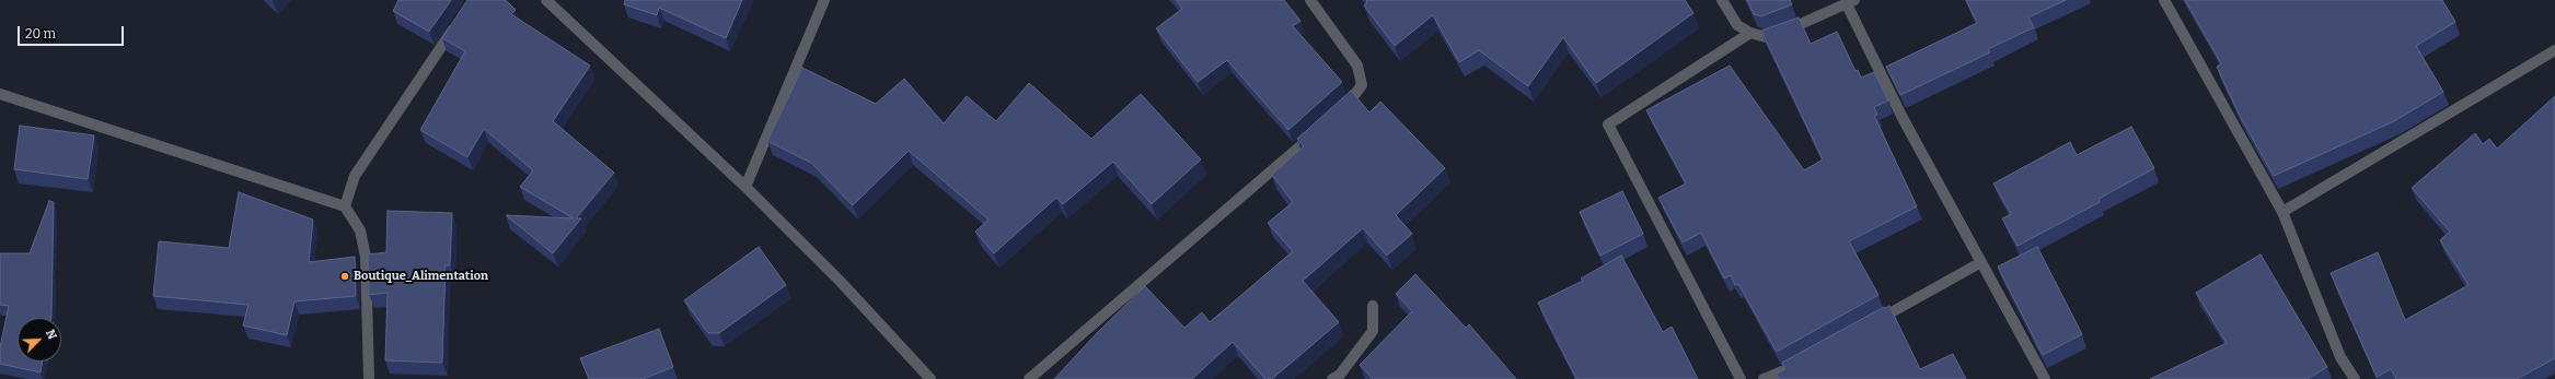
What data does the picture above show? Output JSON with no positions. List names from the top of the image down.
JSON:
{
  "places": ["Boutique_Alimentation"],
  "scale_bar": "20 m",
  "north": "top right"
}
